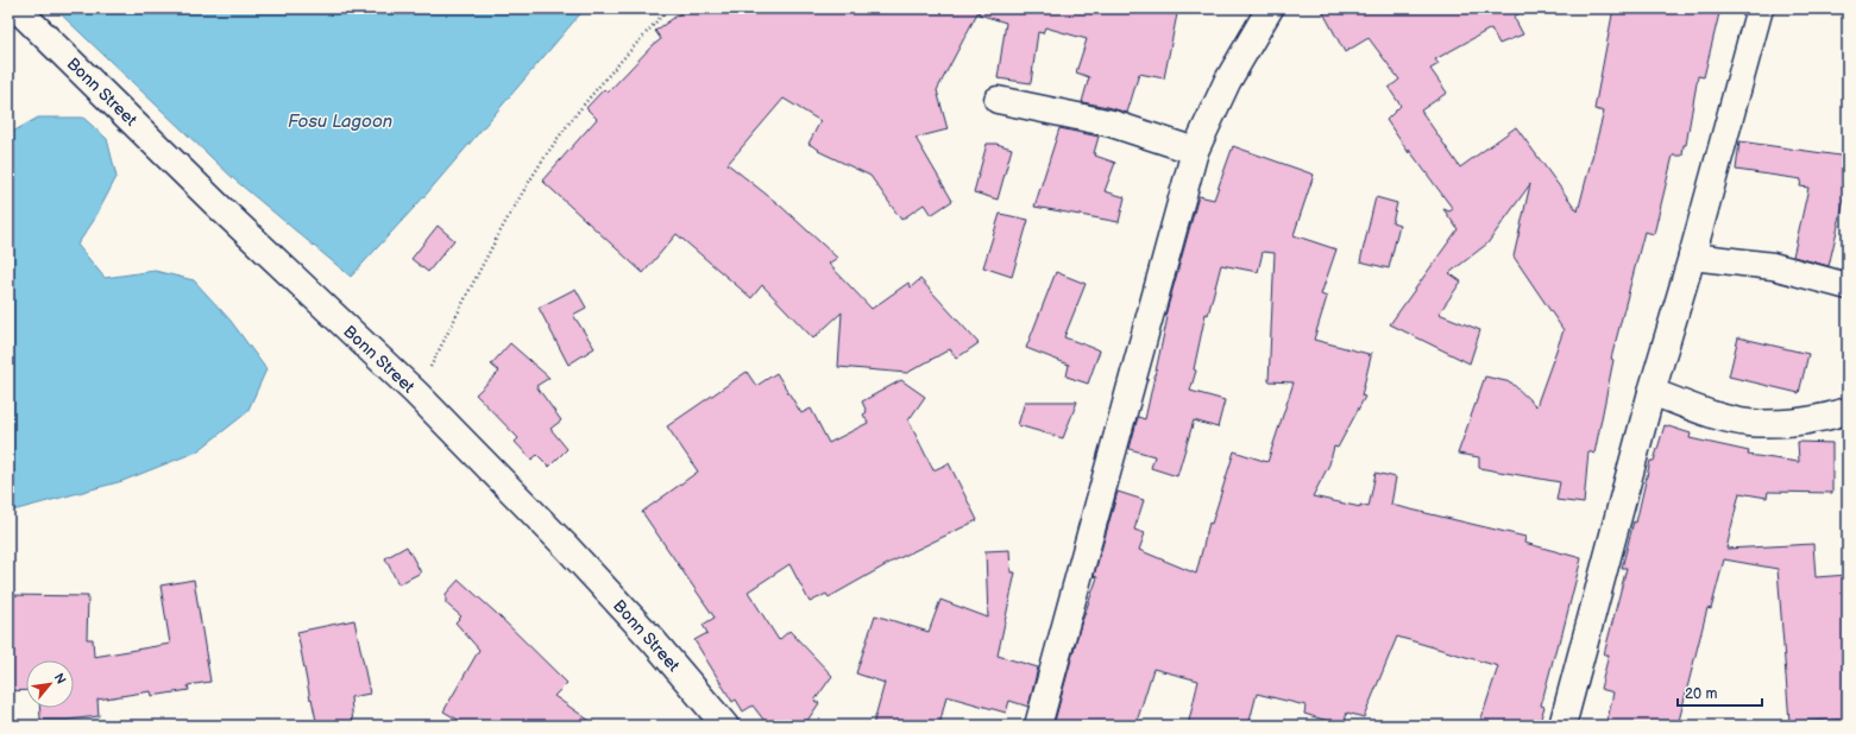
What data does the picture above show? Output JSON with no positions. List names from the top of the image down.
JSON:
{
  "streets": {
    "street": ["Bonn Street"]
  },
  "water": ["Fosu Lagoon"],
  "scale_bar": "20 m",
  "north": "top right"
}
